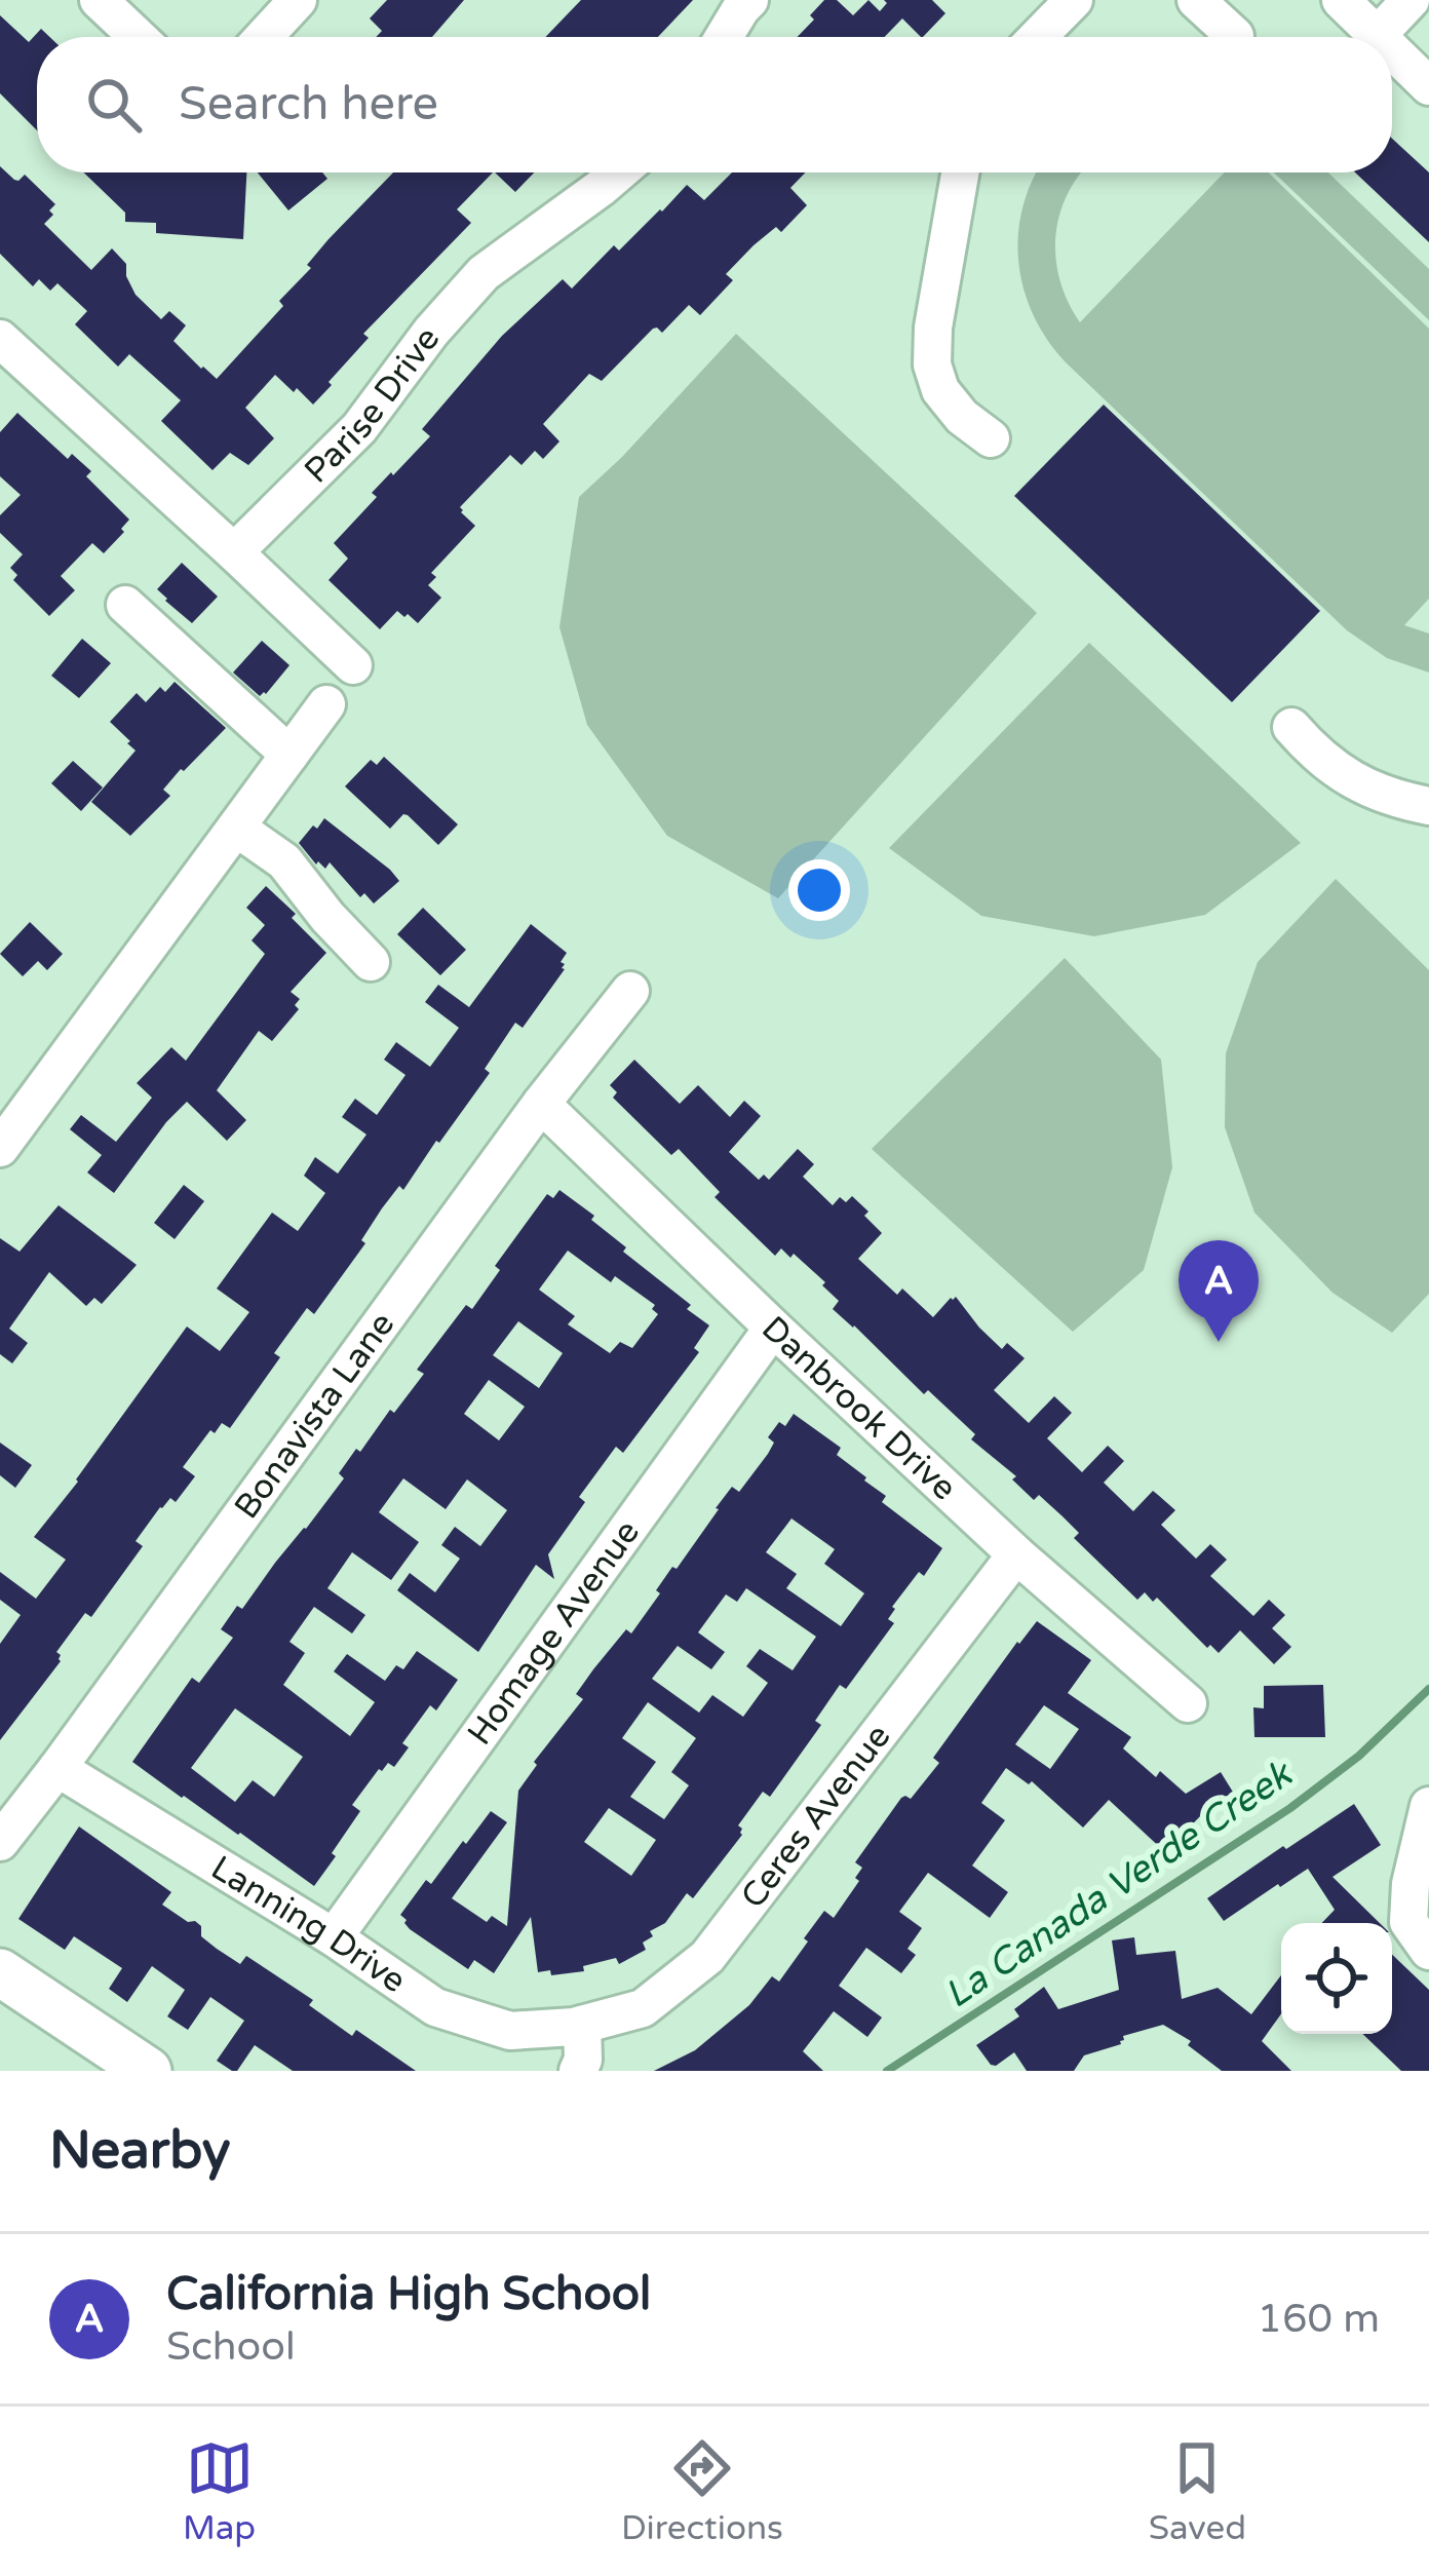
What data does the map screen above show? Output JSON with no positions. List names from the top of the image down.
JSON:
{
  "streets": {
    "street": [
      "Parise Drive",
      "Danbrook Drive",
      "Bonavista Lane",
      "Homage Avenue",
      "Ceres Avenue",
      "Lanning Drive"
    ]
  },
  "crossings": [
    ["Danbrook Drive", "Bonavista Lane"],
    ["Danbrook Drive", "Homage Avenue"],
    ["Danbrook Drive", "Ceres Avenue"],
    ["Bonavista Lane", "Lanning Drive"],
    ["Homage Avenue", "Lanning Drive"],
    ["Ceres Avenue", "Lanning Drive"]
  ],
  "water": ["La Canada Verde Creek"],
  "page": {
    "search": "Search here",
    "pins": "A",
    "heading": "Nearby",
    "list": [
      {
        "mark": "A",
        "name": "California High School",
        "note": "School",
        "value": "160 m"
      }
    ],
    "nav": ["Map", "Directions", "Saved"]
  }
}
